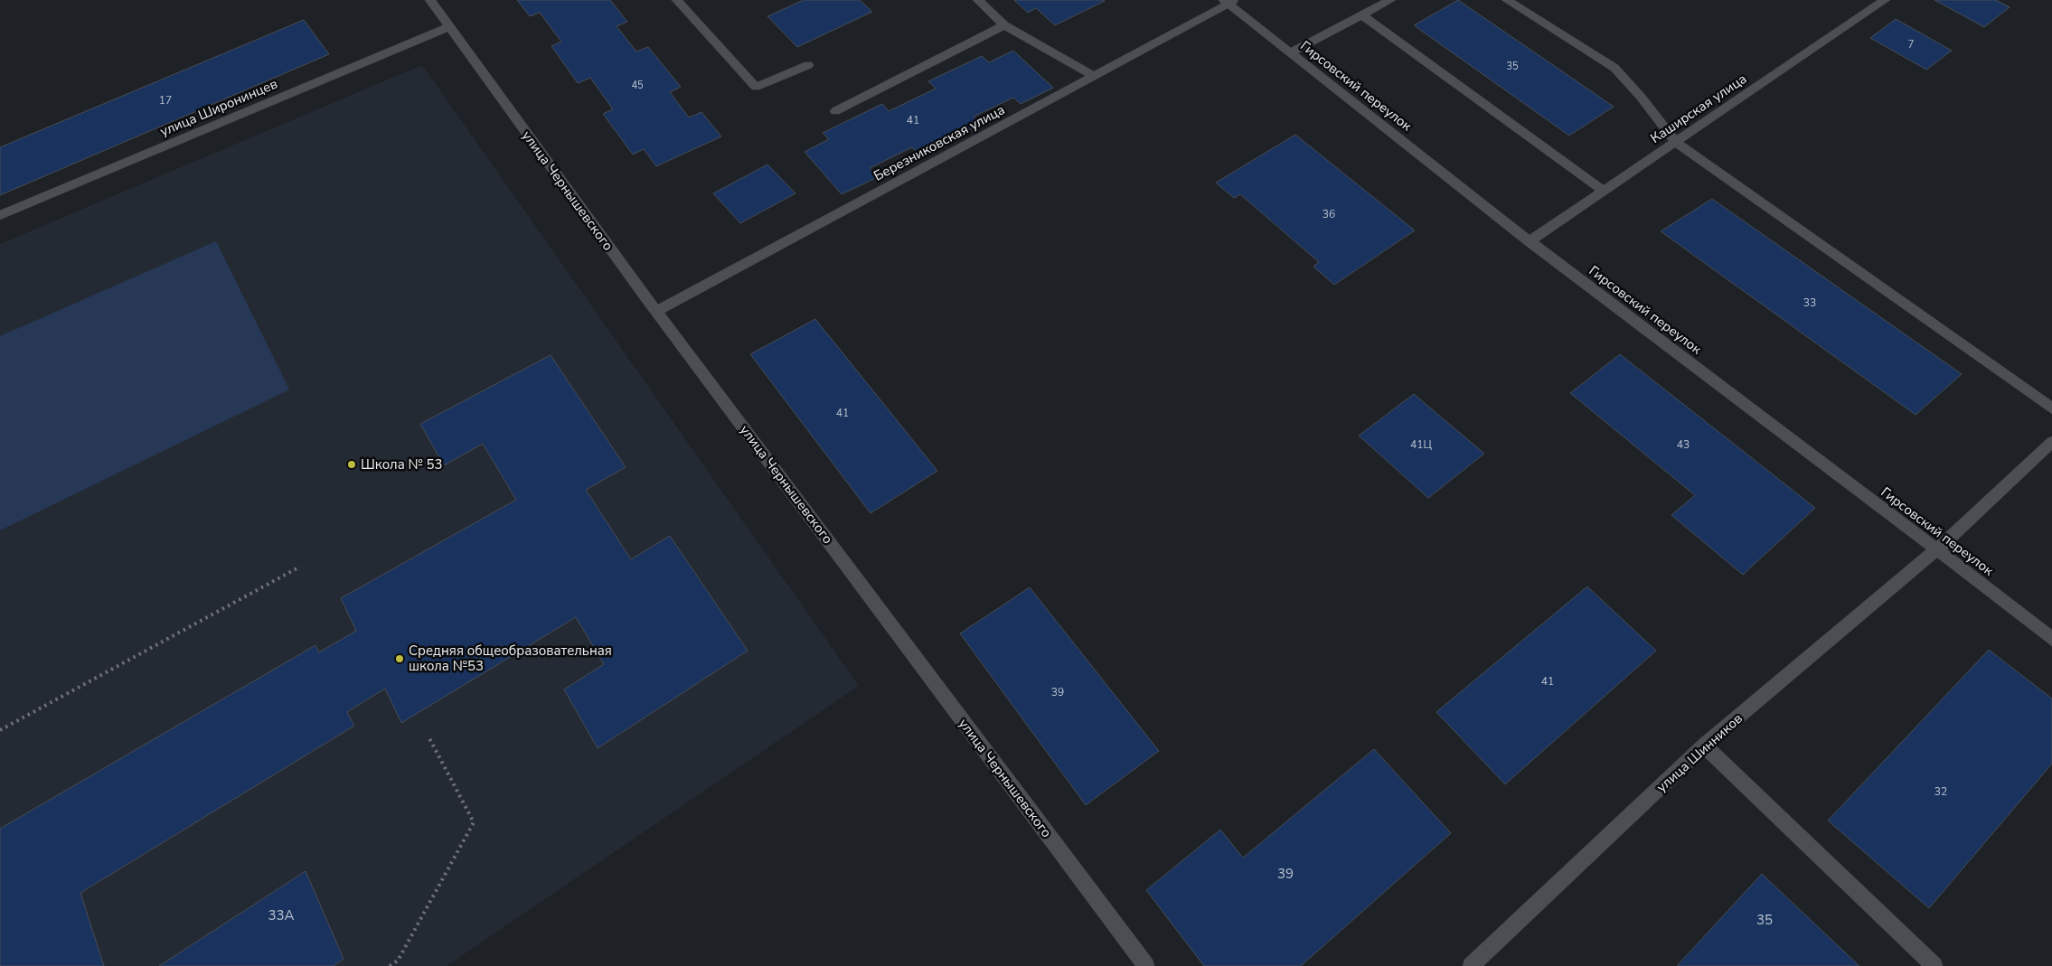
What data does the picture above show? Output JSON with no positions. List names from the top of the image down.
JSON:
{
  "streets": {
    "street": [
      "Гирсовский переулок",
      "улица Широнинцев",
      "Каширская улица",
      "Березниковская улица",
      "улица Чернышевского",
      "улица Шинников"
    ]
  },
  "crossings": [
    ["Гирсовский переулок", "Каширская улица"],
    ["Гирсовский переулок", "Березниковская улица"],
    ["Гирсовский переулок", "улица Шинников"],
    ["улица Широнинцев", "улица Чернышевского"],
    ["Березниковская улица", "улица Чернышевского"]
  ],
  "places": ["Школа № 53", "Средняя общеобразовательная школа №53"],
  "house_numbers": [
    "7",
    "35",
    "45",
    "17",
    "41",
    "36",
    "33",
    "41",
    "41Ц",
    "43",
    "41",
    "39",
    "32",
    "39",
    "33А",
    "35"
  ]
}
